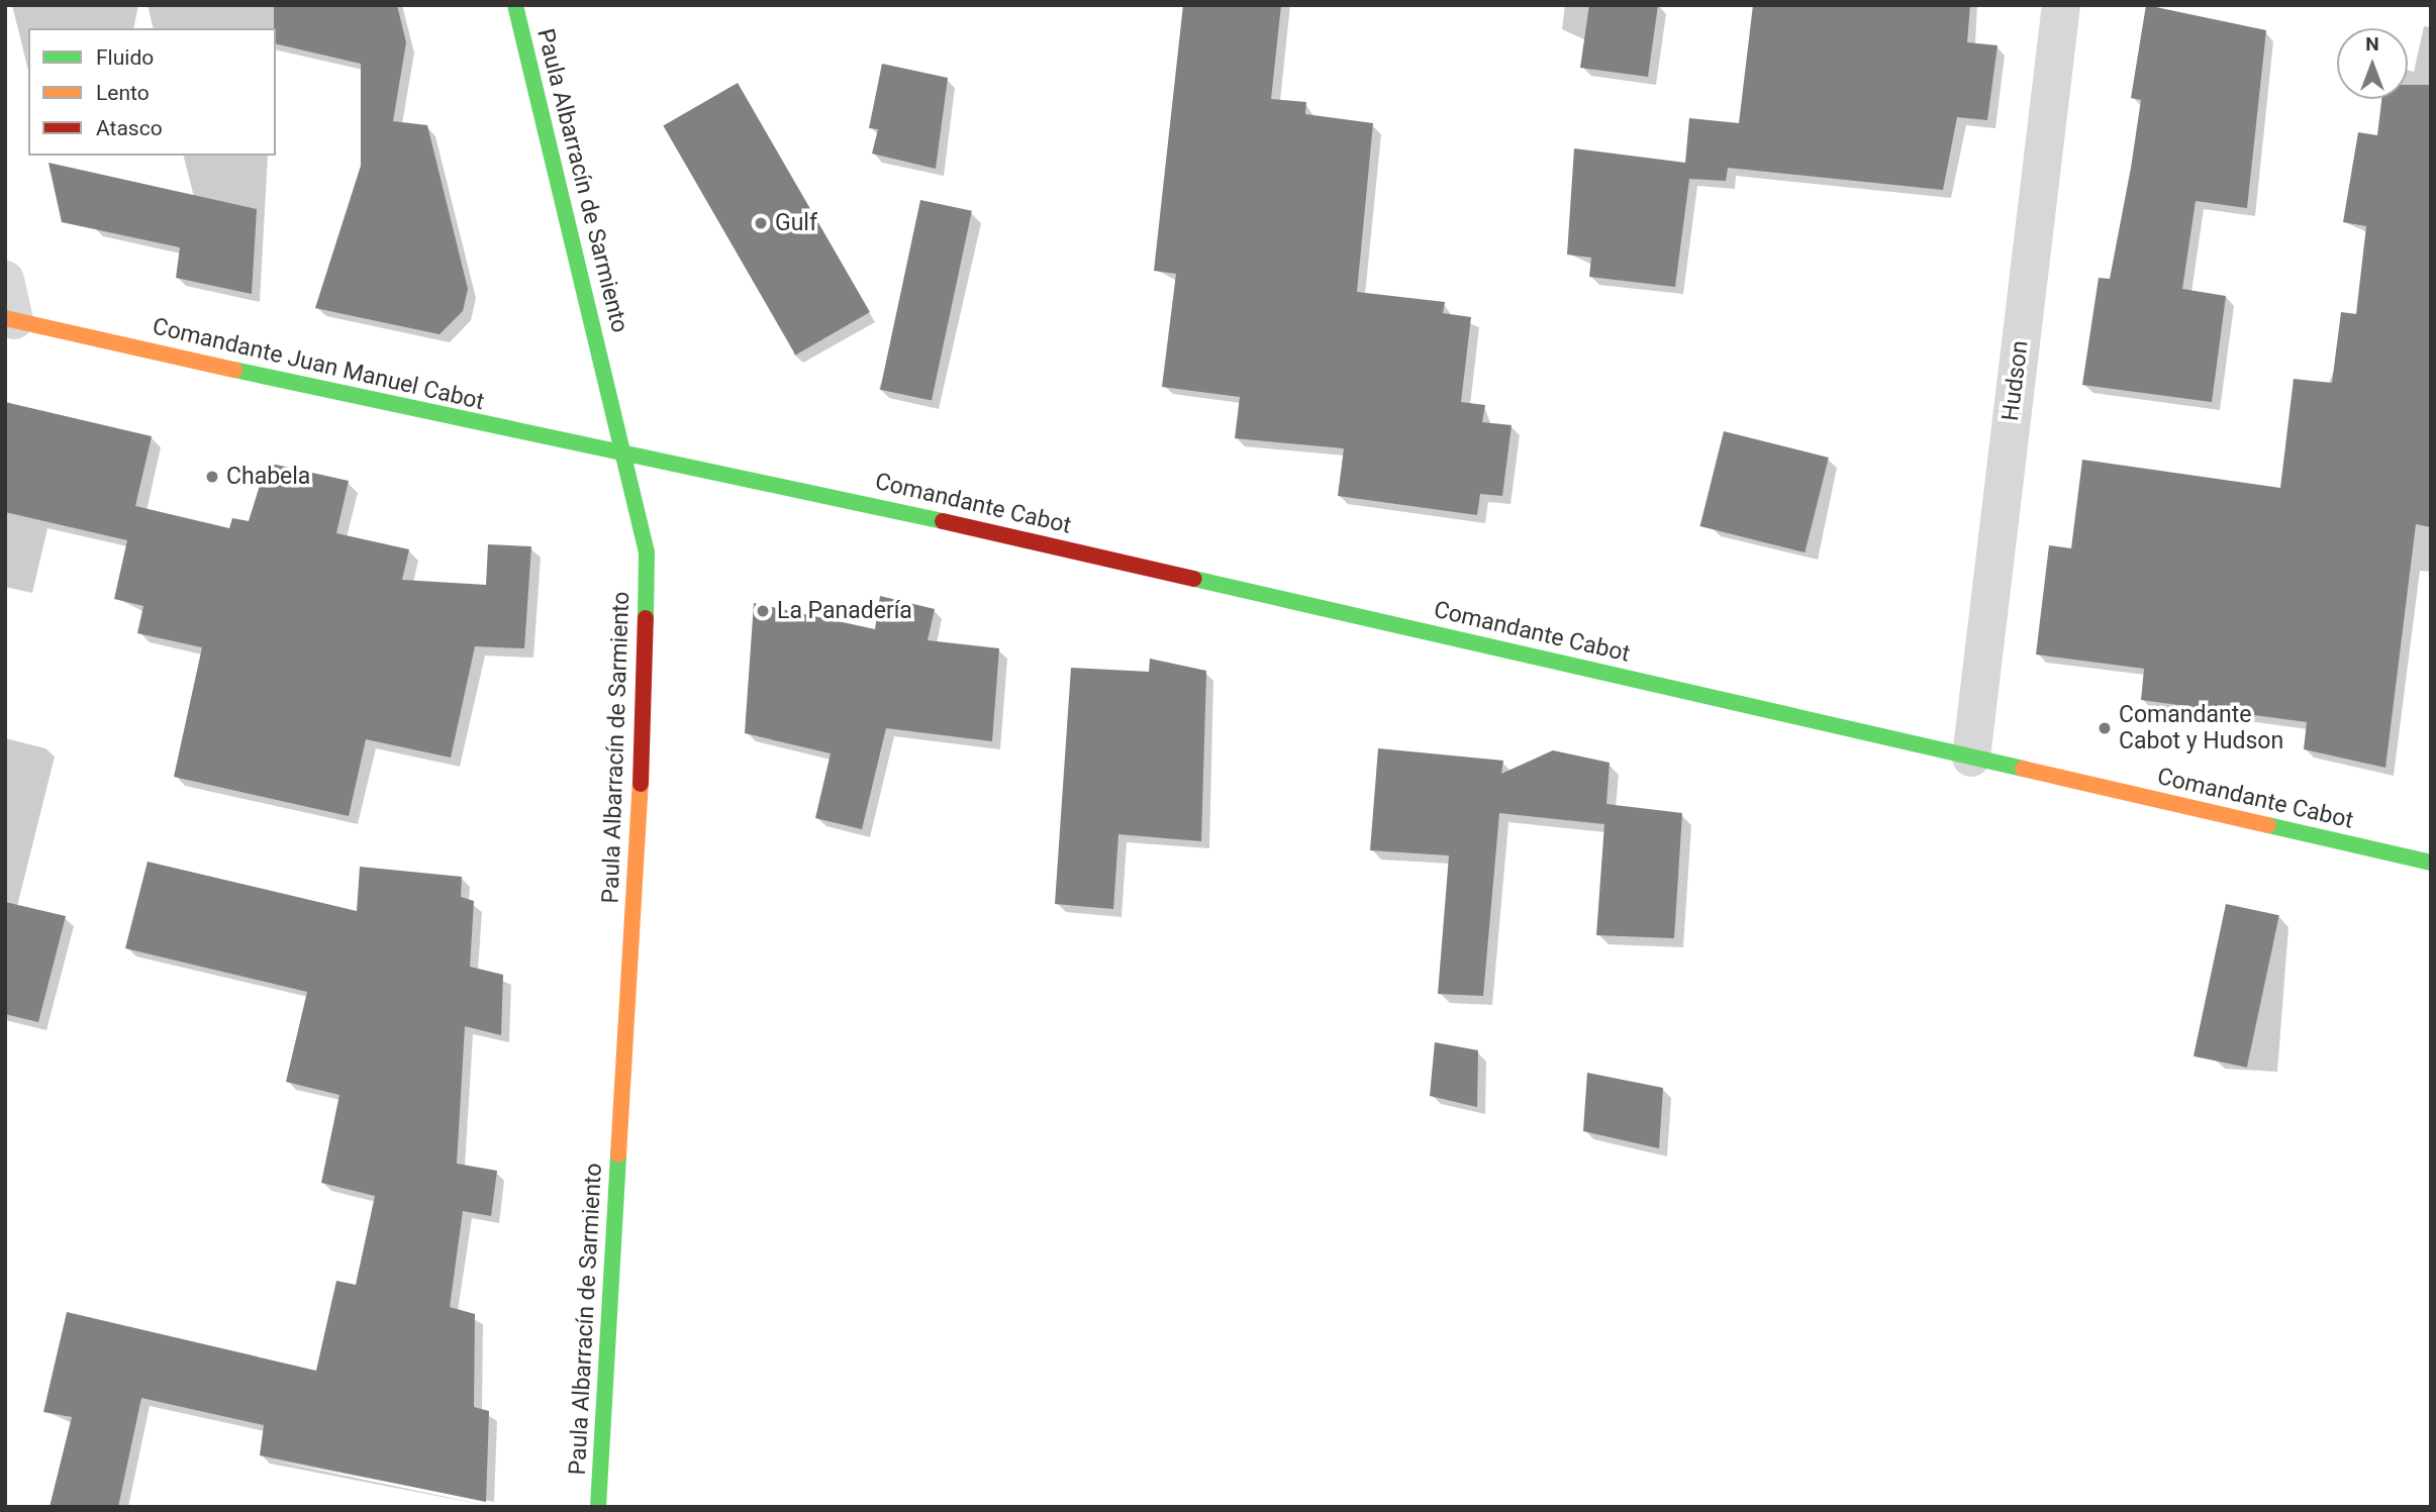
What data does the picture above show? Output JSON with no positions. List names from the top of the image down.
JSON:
{
  "streets": {
    "main road": ["Paula Albarracín de Sarmiento", "Comandante Juan Manuel Cabot", "Comandante Cabot"],
    "street": ["Hudson"]
  },
  "crossings": [
    ["Paula Albarracín de Sarmiento", "Comandante Juan Manuel Cabot"],
    ["Paula Albarracín de Sarmiento", "Comandante Cabot"],
    ["Comandante Juan Manuel Cabot", "Comandante Cabot"],
    ["Hudson", "Comandante Cabot"]
  ],
  "places": [
    "Gulf",
    "Chabela",
    "La Panadería",
    "Comandante Cabot y Hudson"
  ],
  "legend": ["Fluido", "Lento", "Atasco"],
  "north": "top"
}
